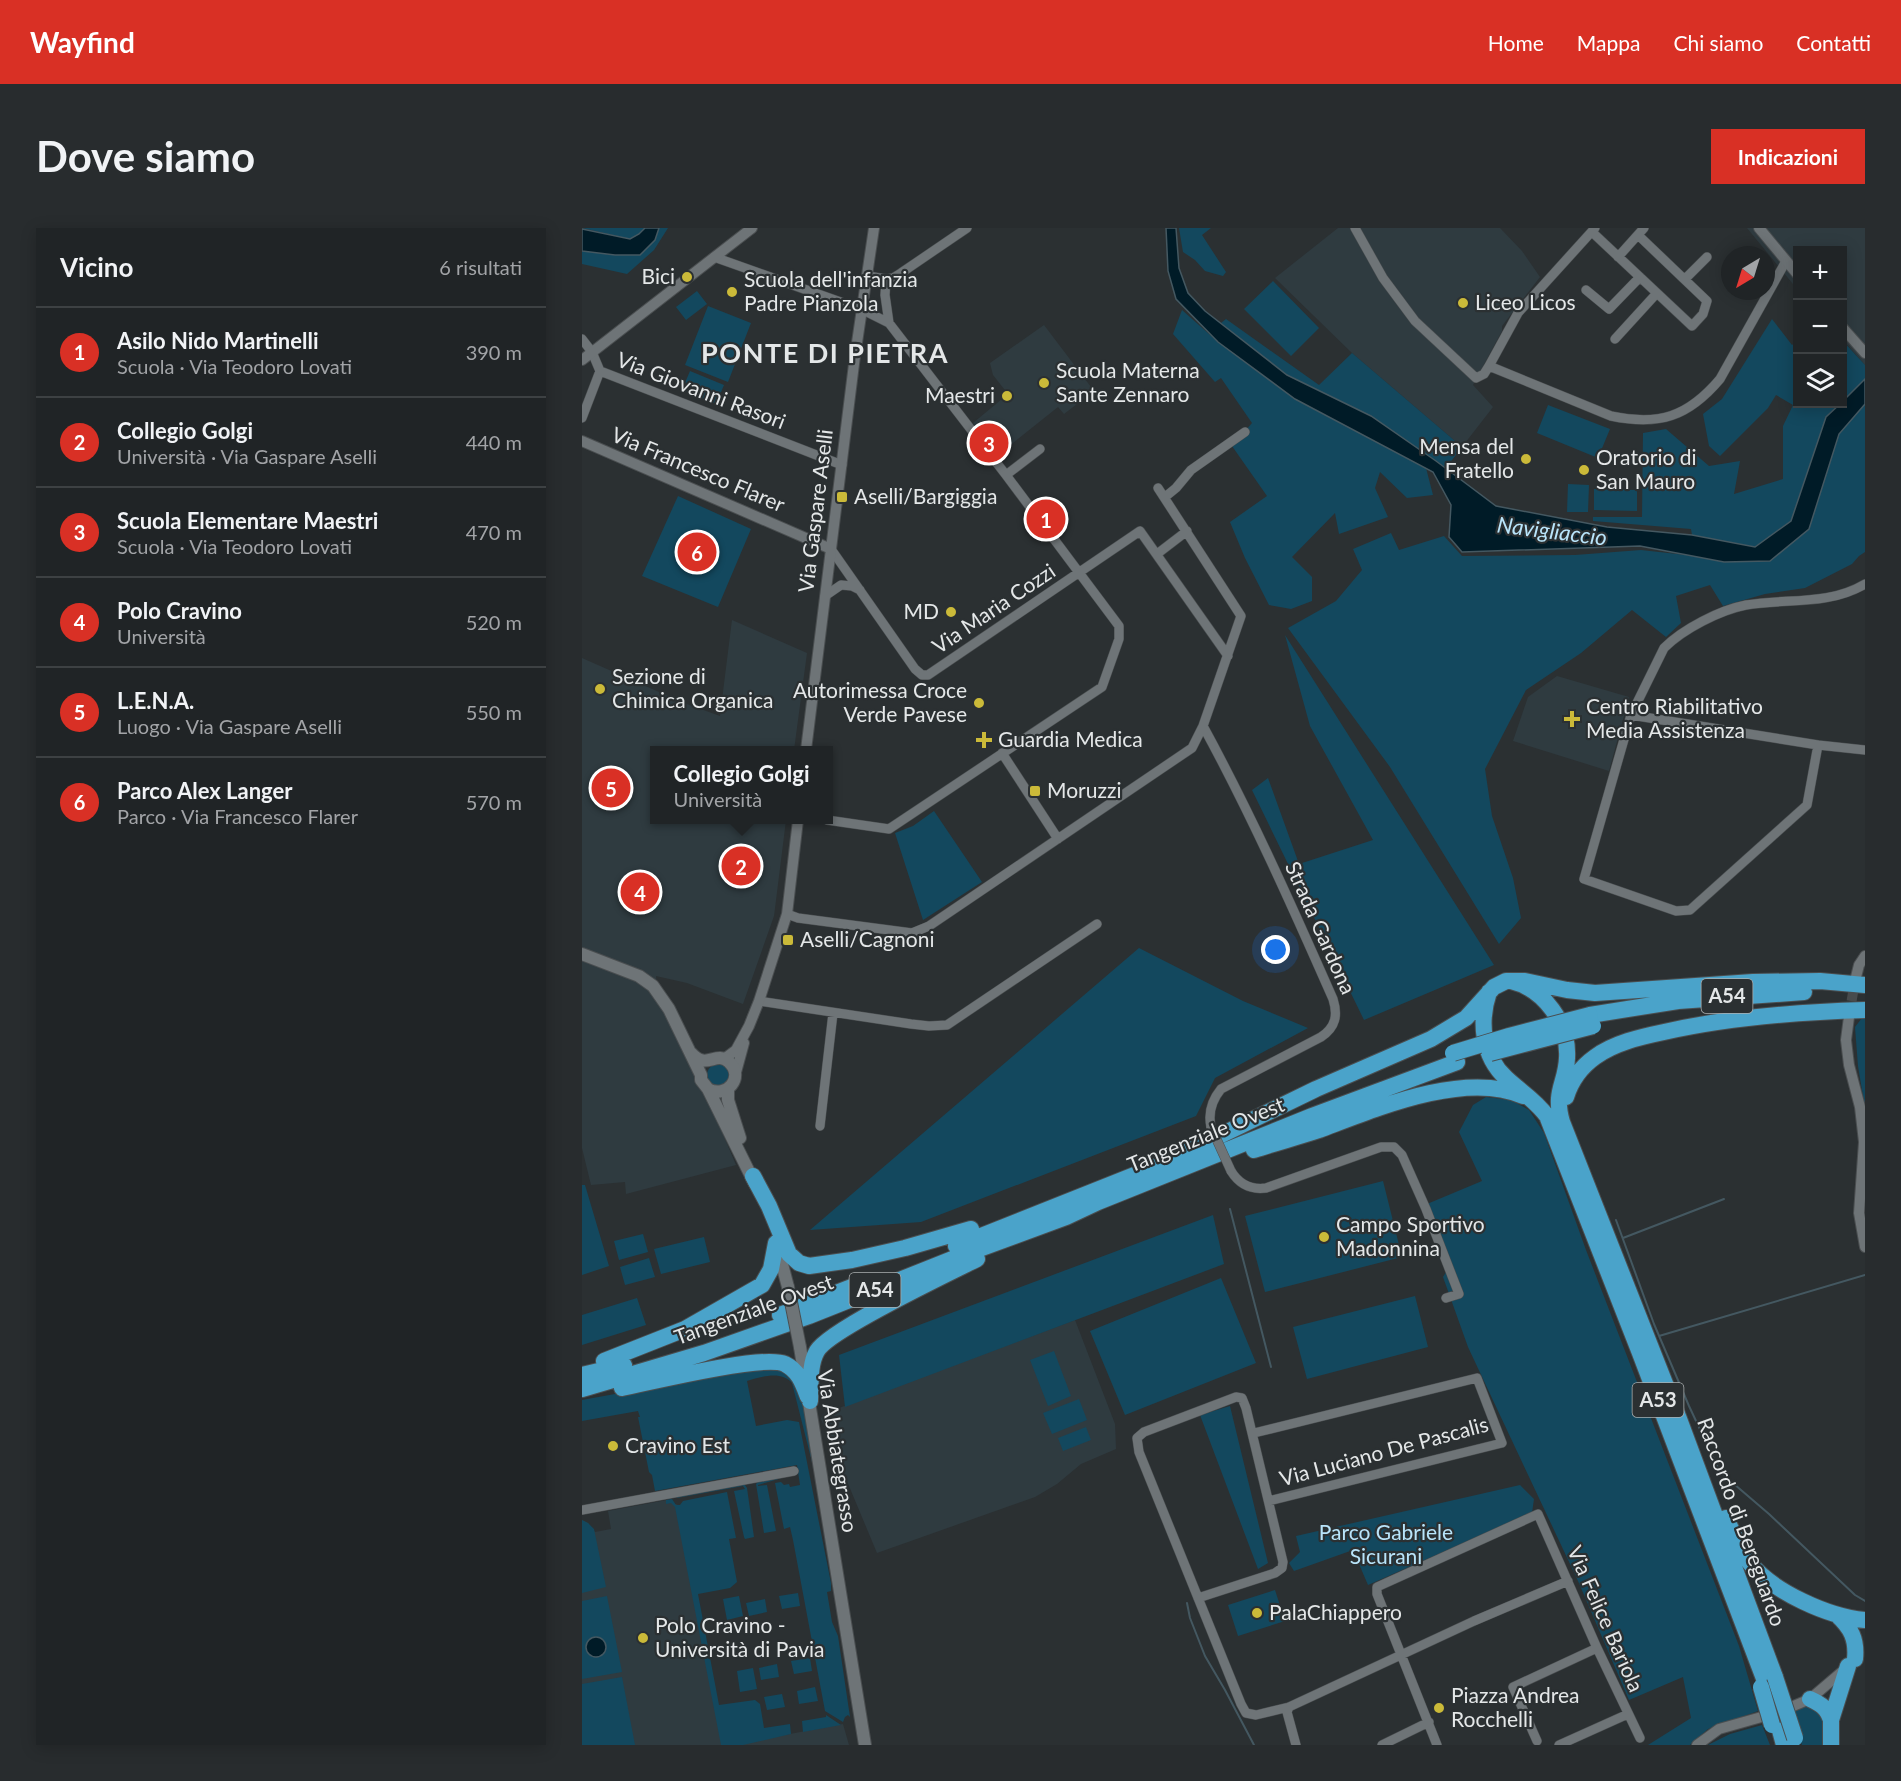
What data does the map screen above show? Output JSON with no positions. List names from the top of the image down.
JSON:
{
  "streets": {
    "highway": [
      "A54",
      "Tangenziale Ovest",
      "A53",
      "Raccordo di Bereguardo"
    ],
    "main road": ["Via Abbiategrasso"],
    "street": [
      "Via Giovanni Rasori",
      "Via Francesco Flarer",
      "Via Gaspare Aselli",
      "Via Maria Cozzi",
      "Strada Gardona",
      "Via Luciano De Pascalis",
      "Via Felice Bariola"
    ]
  },
  "crossings": [
    ["Via Giovanni Rasori", "Via Gaspare Aselli"],
    ["Via Francesco Flarer", "Via Gaspare Aselli"],
    ["A53", "Raccordo di Bereguardo"]
  ],
  "districts": ["PONTE DI PIETRA"],
  "water": ["Navigliaccio"],
  "parks": ["Parco Gabriele Sicurani"],
  "places": {
    "other": [
      "Bici",
      "Scuola dell'infanzia Padre Pianzola",
      "Liceo Licos",
      "Scuola Materna Sante Zennaro",
      "Maestri",
      "Mensa del Fratello",
      "Oratorio di San Mauro",
      "MD",
      "Sezione di Chimica Organica",
      "Autorimessa Croce Verde Pavese",
      "Campo Sportivo Madonnina",
      "Cravino Est",
      "PalaChiappero",
      "Polo Cravino - Università di Pavia",
      "Piazza Andrea Rocchelli"
    ],
    "transit": ["Aselli/Bargiggia", "Moruzzi", "Aselli/Cagnoni"],
    "health": ["Centro Riabilitativo Media Assistenza", "Guardia Medica"]
  },
  "north": "bottom left",
  "page": {
    "header": "Wayfind",
    "nav": [
      "Home",
      "Mappa",
      "Chi siamo",
      "Contatti"
    ],
    "buttons": "Indicazioni",
    "title": "Dove siamo",
    "heading": ["Vicino", "6 risultati"],
    "map_buttons": ["+", "−"],
    "list": [
      {
        "mark": "1",
        "name": "Asilo Nido Martinelli",
        "note": "Scuola · Via Teodoro Lovati",
        "value": "390 m"
      },
      {
        "mark": "2",
        "name": "Collegio Golgi",
        "note": "Università · Via Gaspare Aselli",
        "value": "440 m"
      },
      {
        "mark": "3",
        "name": "Scuola Elementare Maestri",
        "note": "Scuola · Via Teodoro Lovati",
        "value": "470 m"
      },
      {
        "mark": "4",
        "name": "Polo Cravino",
        "note": "Università",
        "value": "520 m"
      },
      {
        "mark": "5",
        "name": "L.E.N.A.",
        "note": "Luogo · Via Gaspare Aselli",
        "value": "550 m"
      },
      {
        "mark": "6",
        "name": "Parco Alex Langer",
        "note": "Parco · Via Francesco Flarer",
        "value": "570 m"
      }
    ],
    "pins": [
      "3",
      "1",
      "6",
      "5",
      "2",
      "4"
    ],
    "popup": ["Collegio Golgi", "Università"]
  }
}
